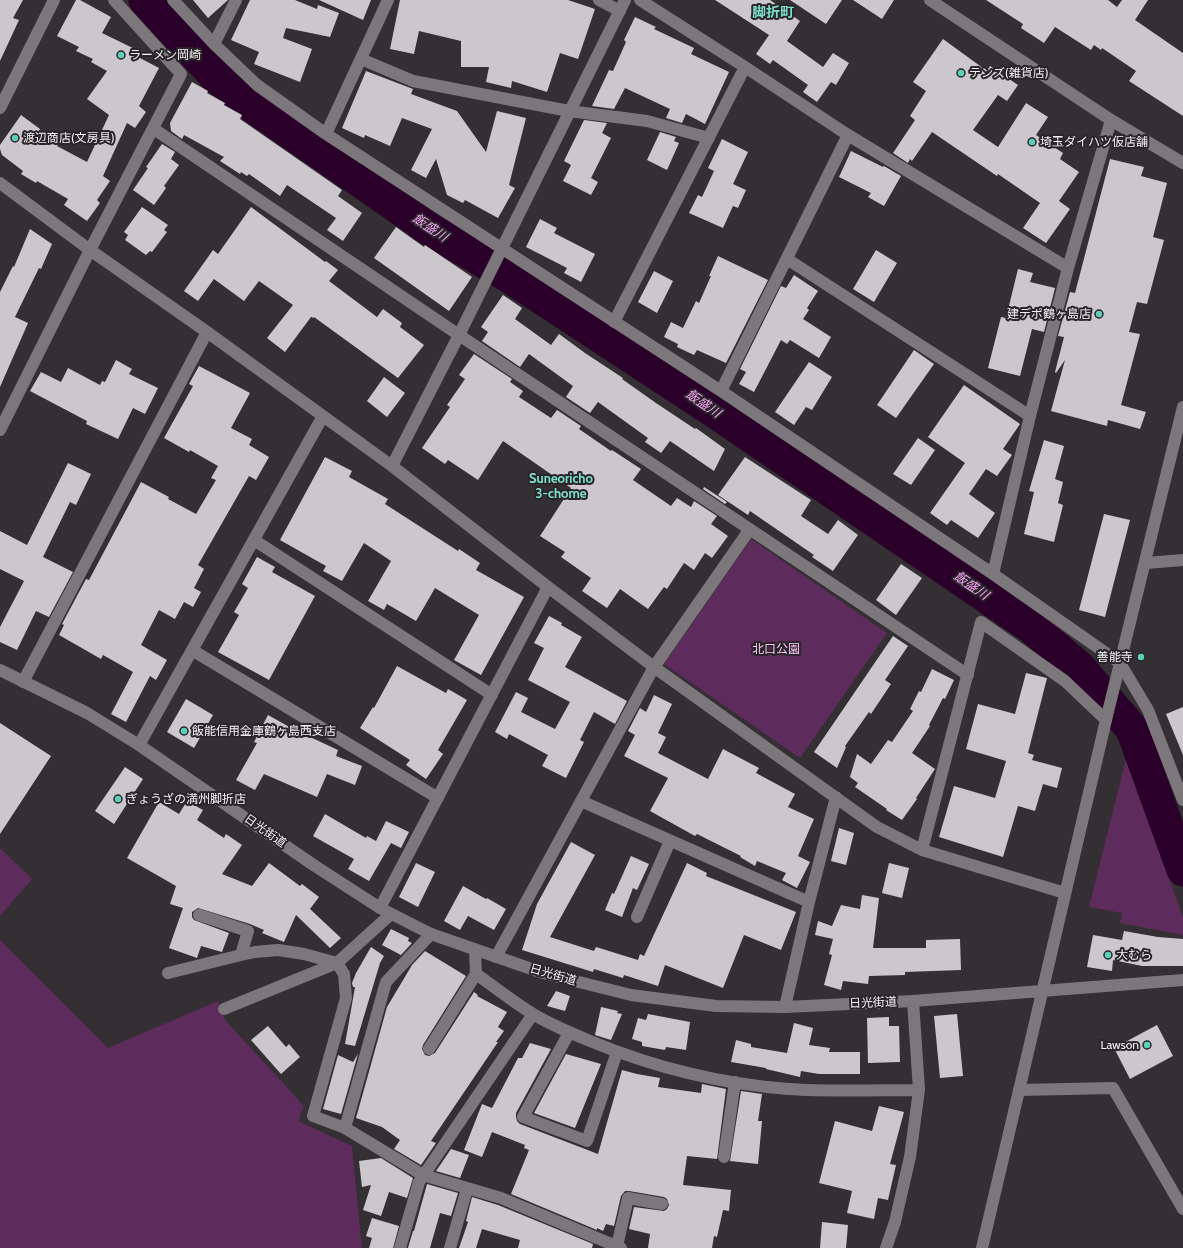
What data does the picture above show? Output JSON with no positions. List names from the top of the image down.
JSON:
{
  "streets": {
    "street": ["日光街道"]
  },
  "districts": ["脚折町", "Suneoricho 3-chome"],
  "water": ["飯盛川"],
  "parks": ["北口公園"],
  "places": [
    "ラーメン岡崎",
    "テンズ(雑貨店)",
    "渡辺商店(文房具)",
    "埼玉ダイハツ仮店舗",
    "建デポ鶴ヶ島店",
    "善能寺",
    "飯能信用金庫鶴ヶ島西支店",
    "ぎょうざの満州脚折店",
    "大むら",
    "Lawson"
  ]
}
